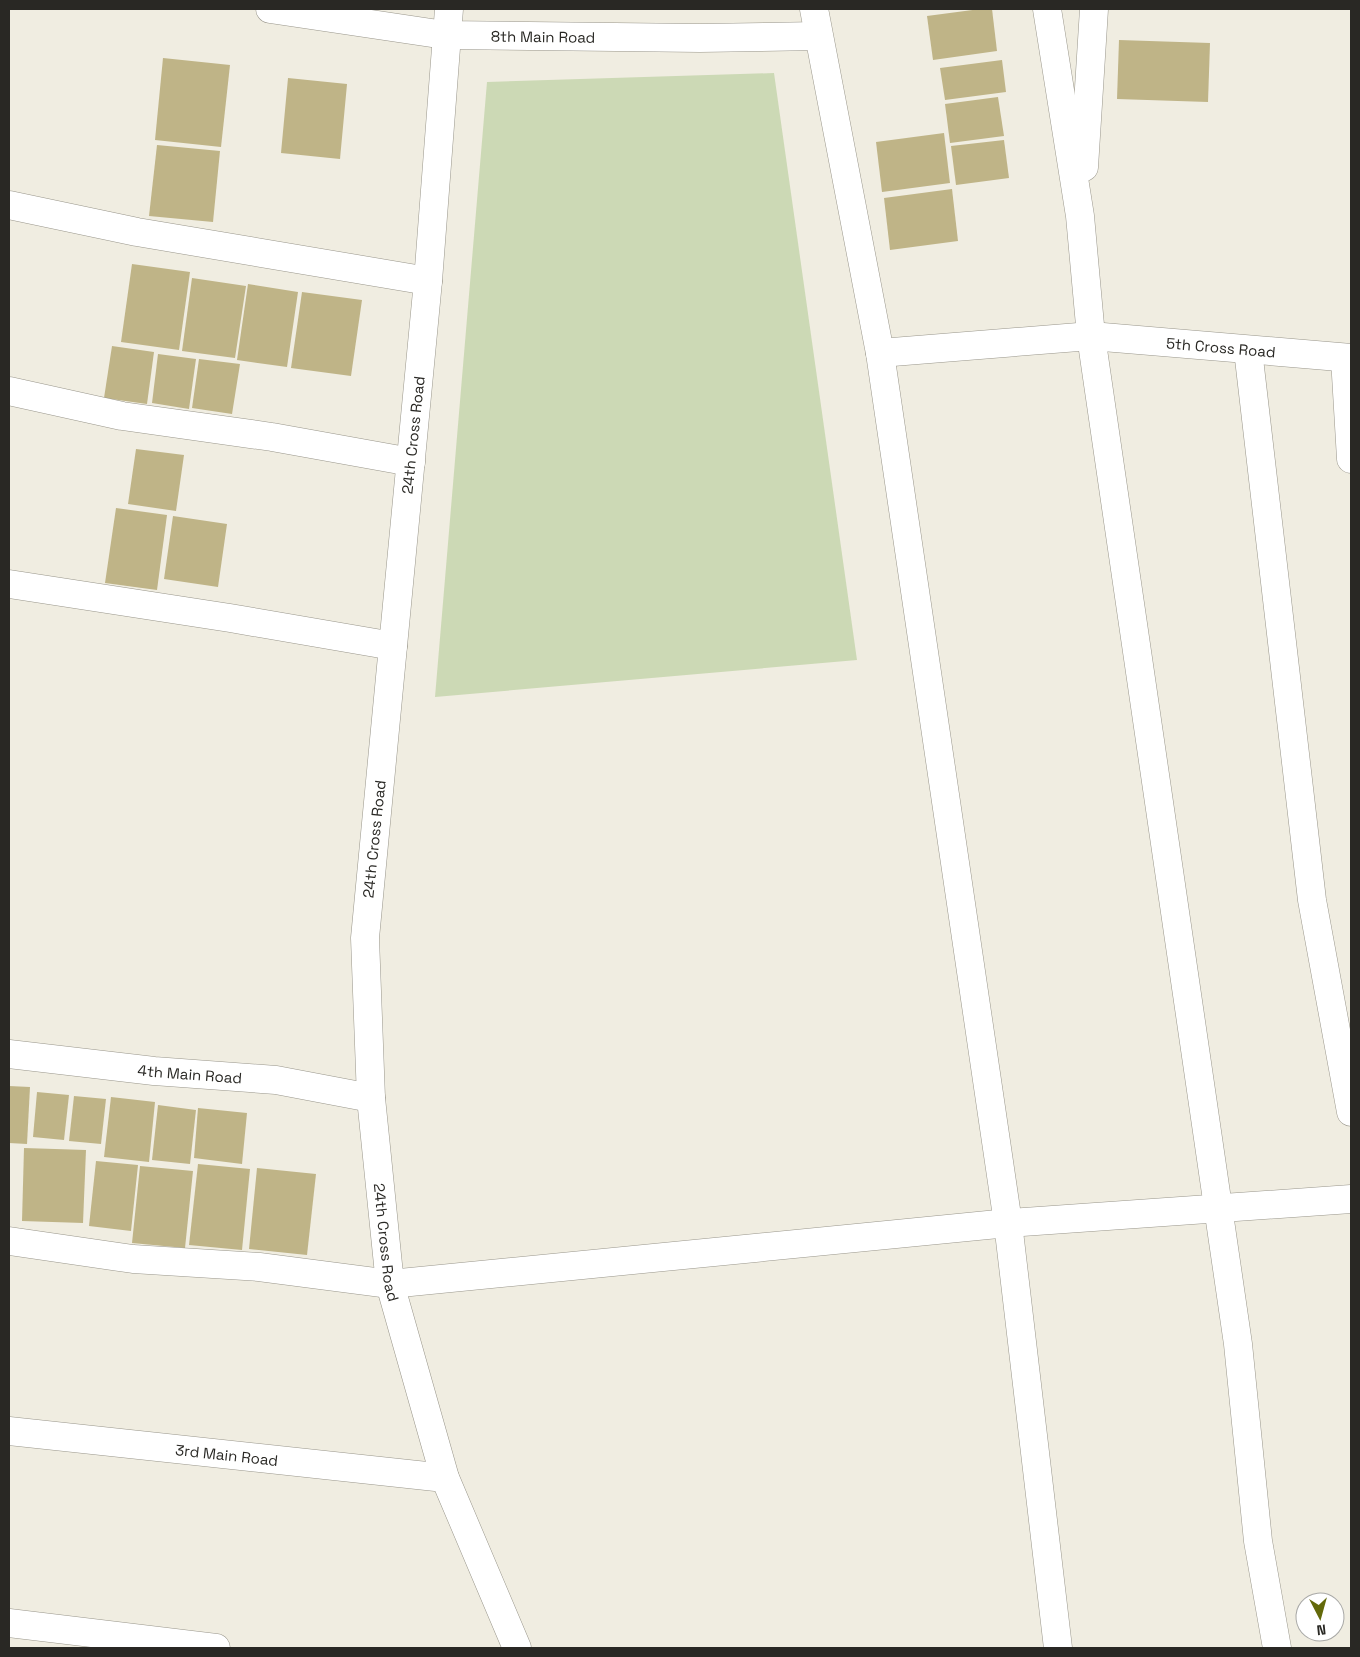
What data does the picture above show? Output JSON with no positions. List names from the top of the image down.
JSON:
{
  "streets": {
    "street": [
      "8th Main Road",
      "5th Cross Road",
      "24th Cross Road",
      "4th Main Road",
      "3rd Main Road"
    ]
  },
  "crossings": [
    ["8th Main Road", "24th Cross Road"],
    ["24th Cross Road", "4th Main Road"],
    ["24th Cross Road", "3rd Main Road"]
  ],
  "north": "bottom"
}
